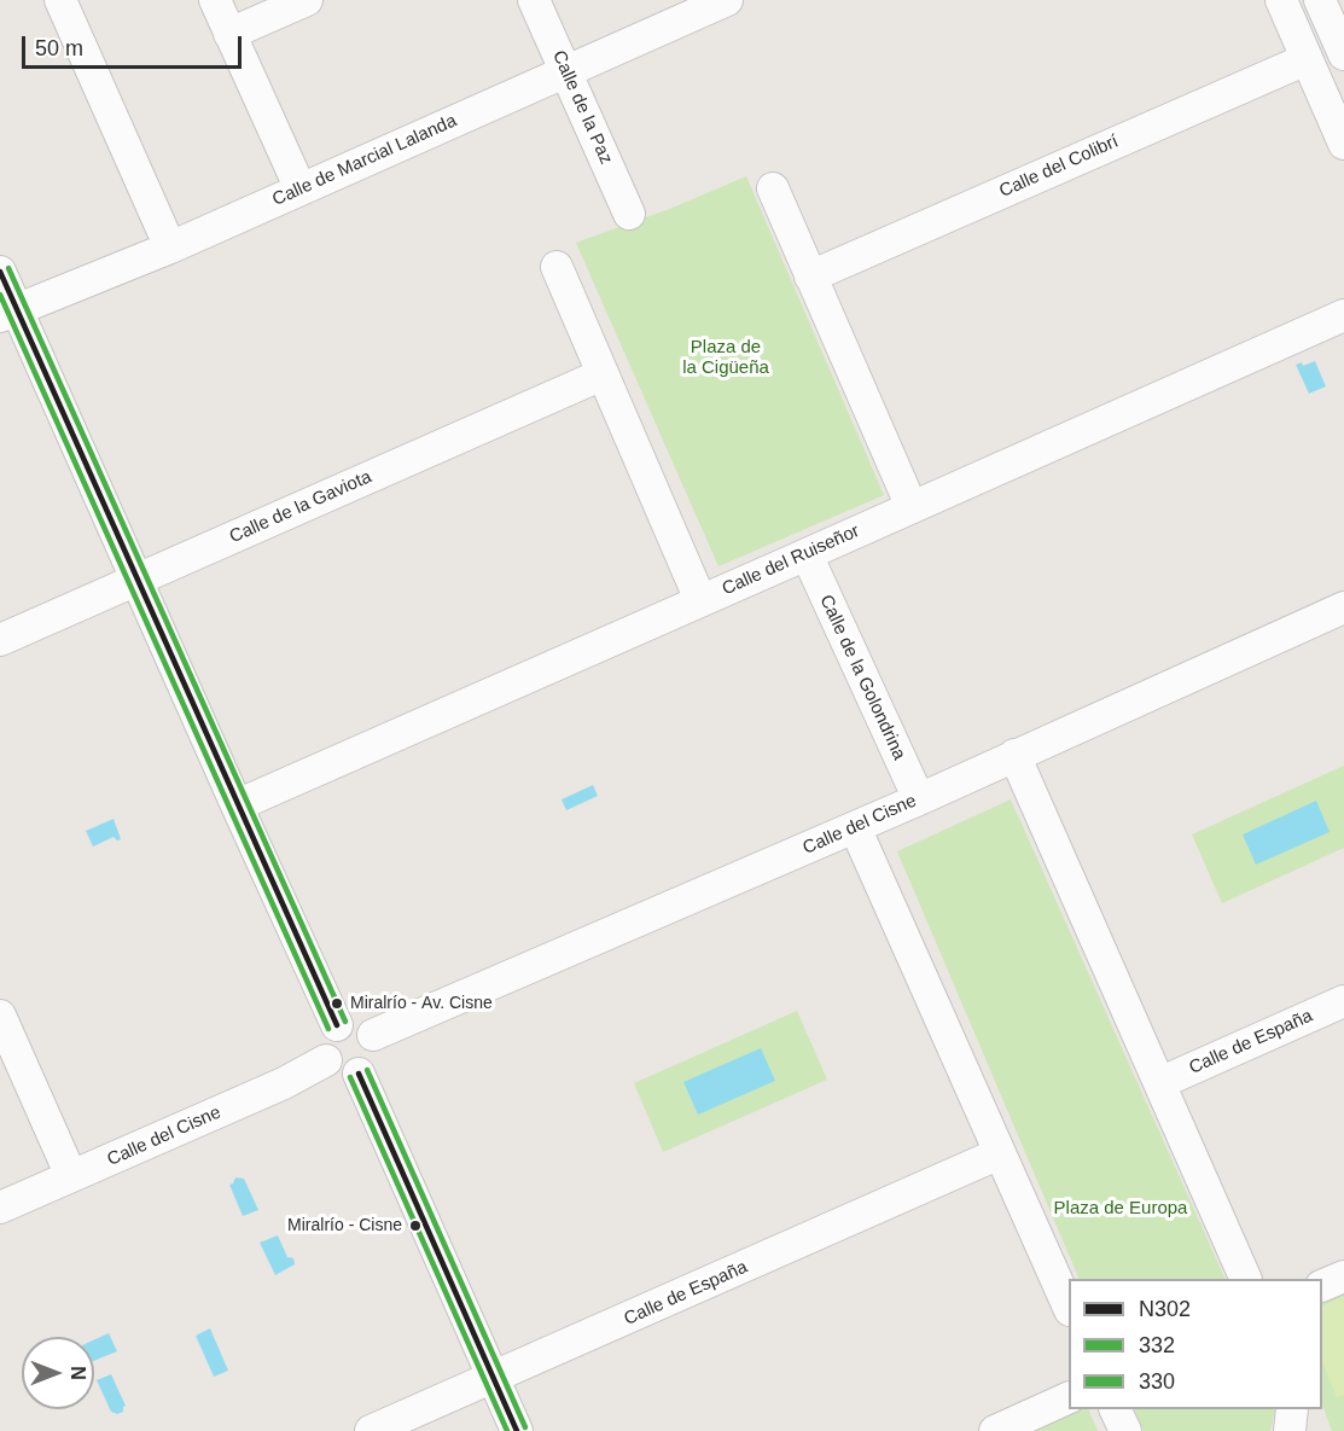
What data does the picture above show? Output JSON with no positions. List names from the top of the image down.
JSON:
{
  "streets": {
    "street": [
      "Calle de la Paz",
      "Calle de Marcial Lalanda",
      "Calle del Colibrí",
      "Calle de la Gaviota",
      "Calle del Ruiseñor",
      "Calle de la Golondrina",
      "Calle del Cisne",
      "Calle de España"
    ]
  },
  "crossings": [
    ["Calle de la Paz", "Calle de Marcial Lalanda"],
    ["Calle del Ruiseñor", "Calle de la Golondrina"],
    ["Calle de la Golondrina", "Calle del Cisne"]
  ],
  "parks": ["Plaza de la Cigüeña", "Plaza de Europa"],
  "places": ["Miralrío - Av. Cisne", "Miralrío - Cisne"],
  "lines": ["transit line 330", "transit line N302", "transit line 332"],
  "legend": ["N302", "332", "330"],
  "scale_bar": "50 m",
  "north": "right"
}
